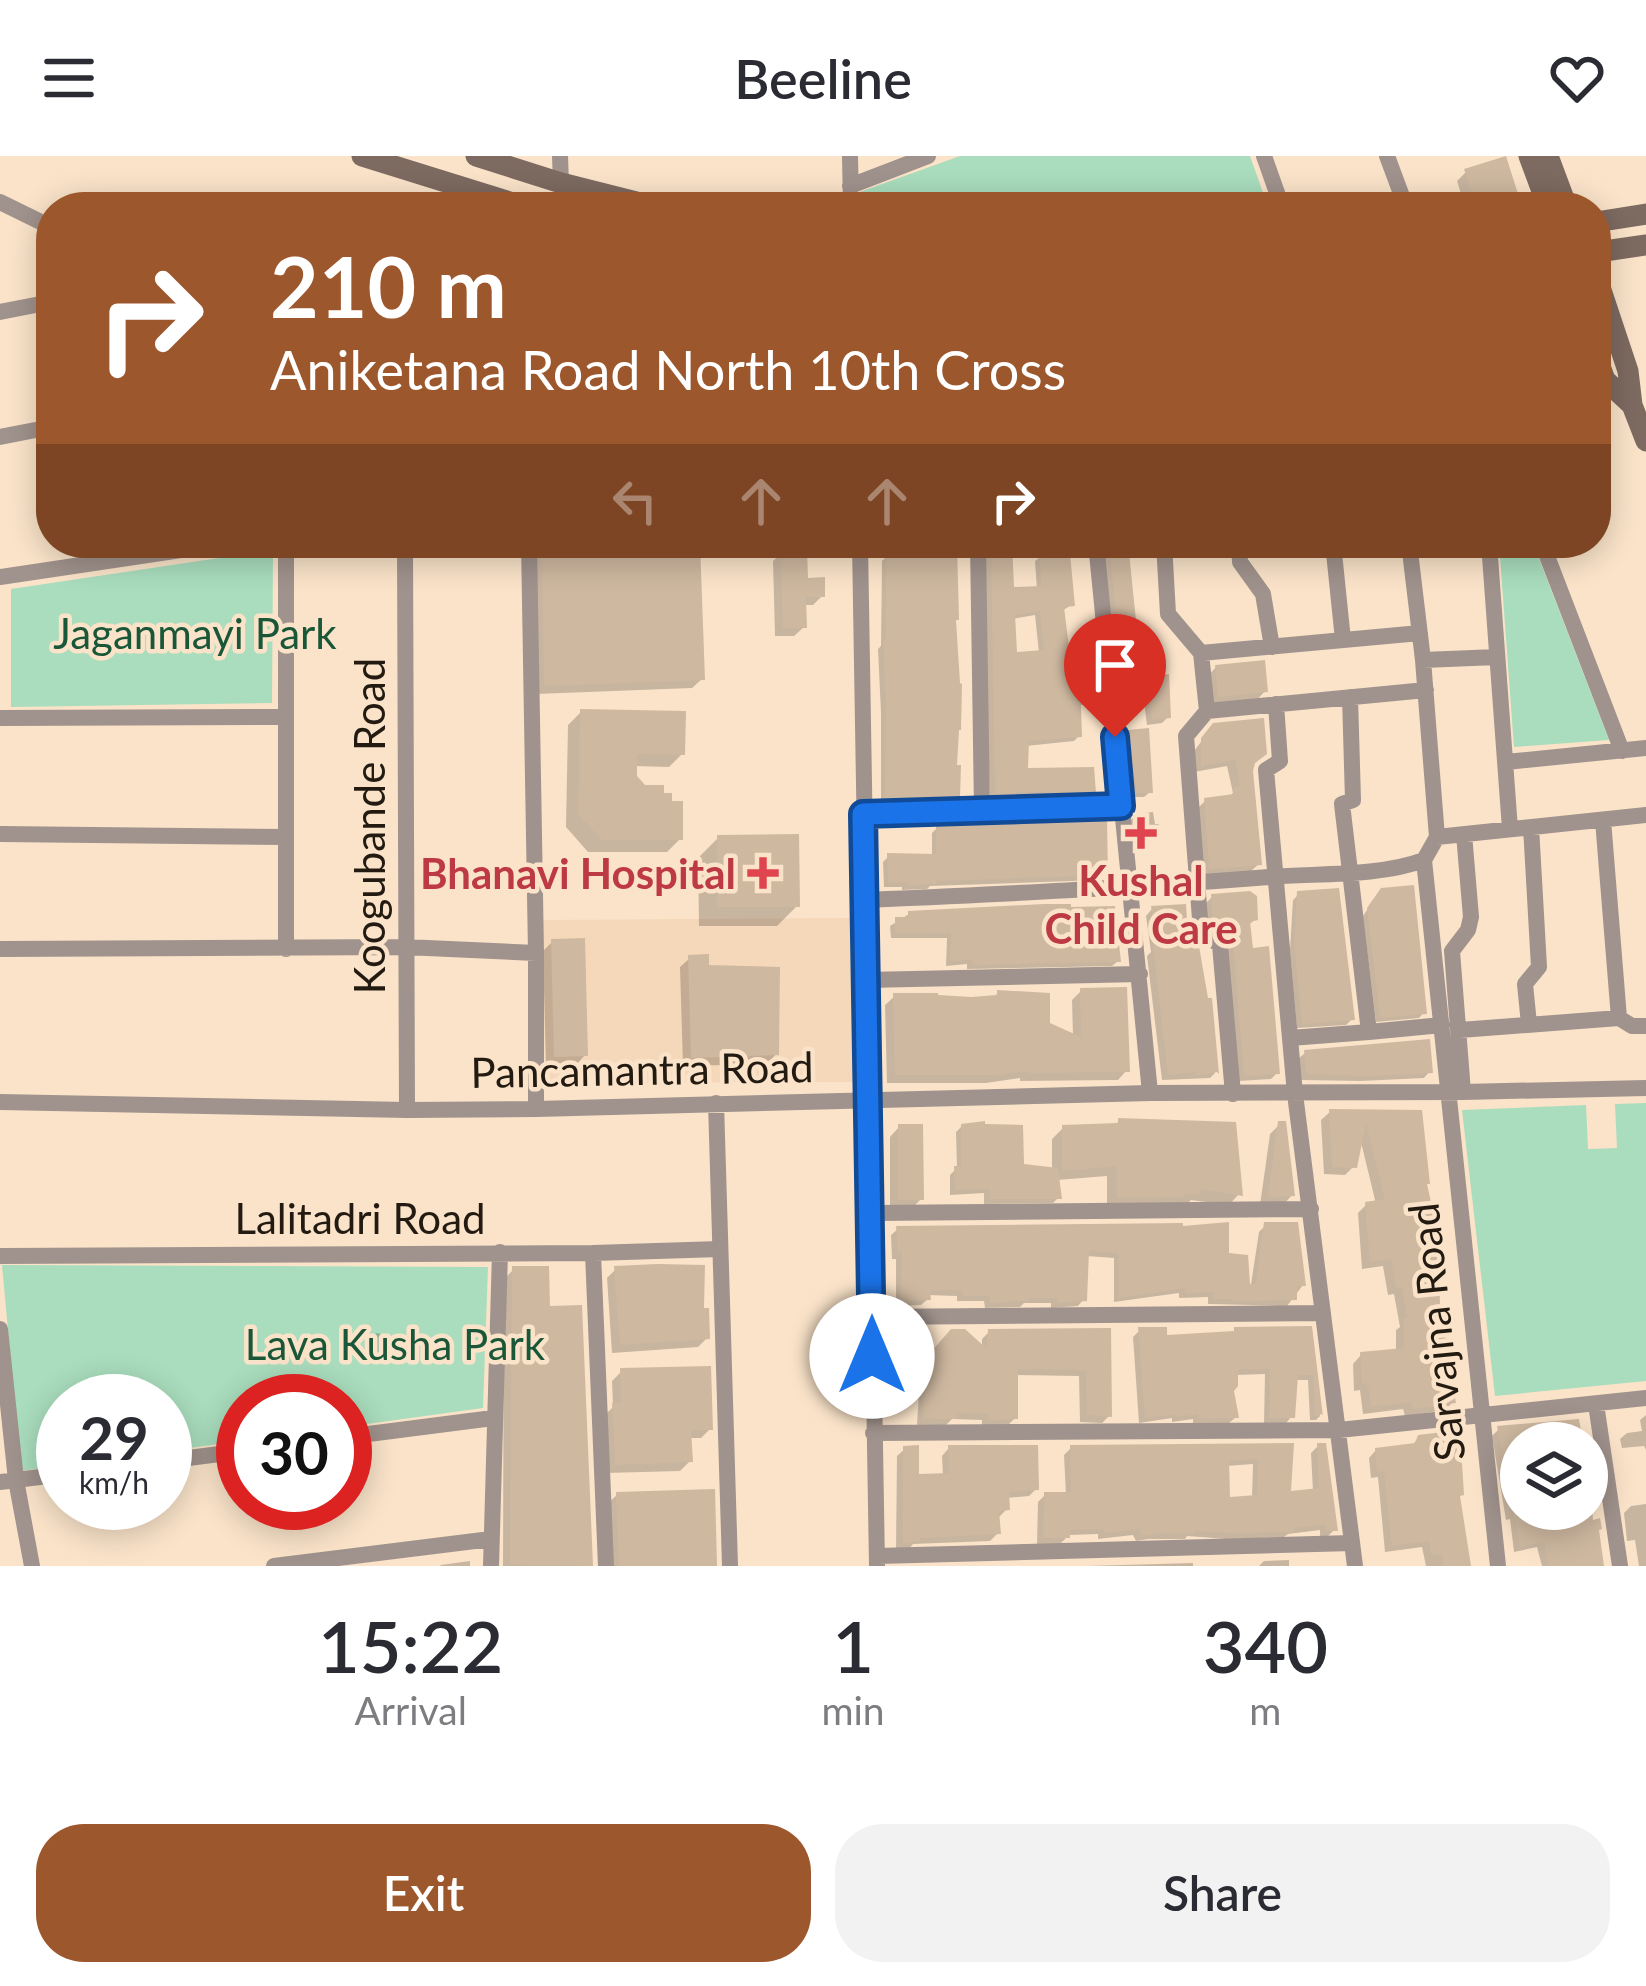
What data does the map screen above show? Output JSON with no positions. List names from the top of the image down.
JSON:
{
  "streets": {
    "street": [
      "Koogubande Road",
      "Pancamantra Road",
      "Lalitadri Road",
      "Sarvajna Road"
    ]
  },
  "crossings": [
    ["Koogubande Road", "Pancamantra Road"],
    ["Pancamantra Road", "Sarvajna Road"]
  ],
  "parks": ["Jaganmayi Park", "Lava Kusha Park"],
  "places": {
    "health": ["Kushal Child Care", "Bhanavi Hospital"]
  },
  "page": {
    "header": "Beeline",
    "turn": ["210 m", "Aniketana Road North 10th Cross"],
    "speed": "29 km/h",
    "limit": "30",
    "eta": [
      "15:22",
      "Arrival",
      "1",
      "min",
      "340",
      "m"
    ],
    "buttons": ["Exit", "Share"]
  }
}
